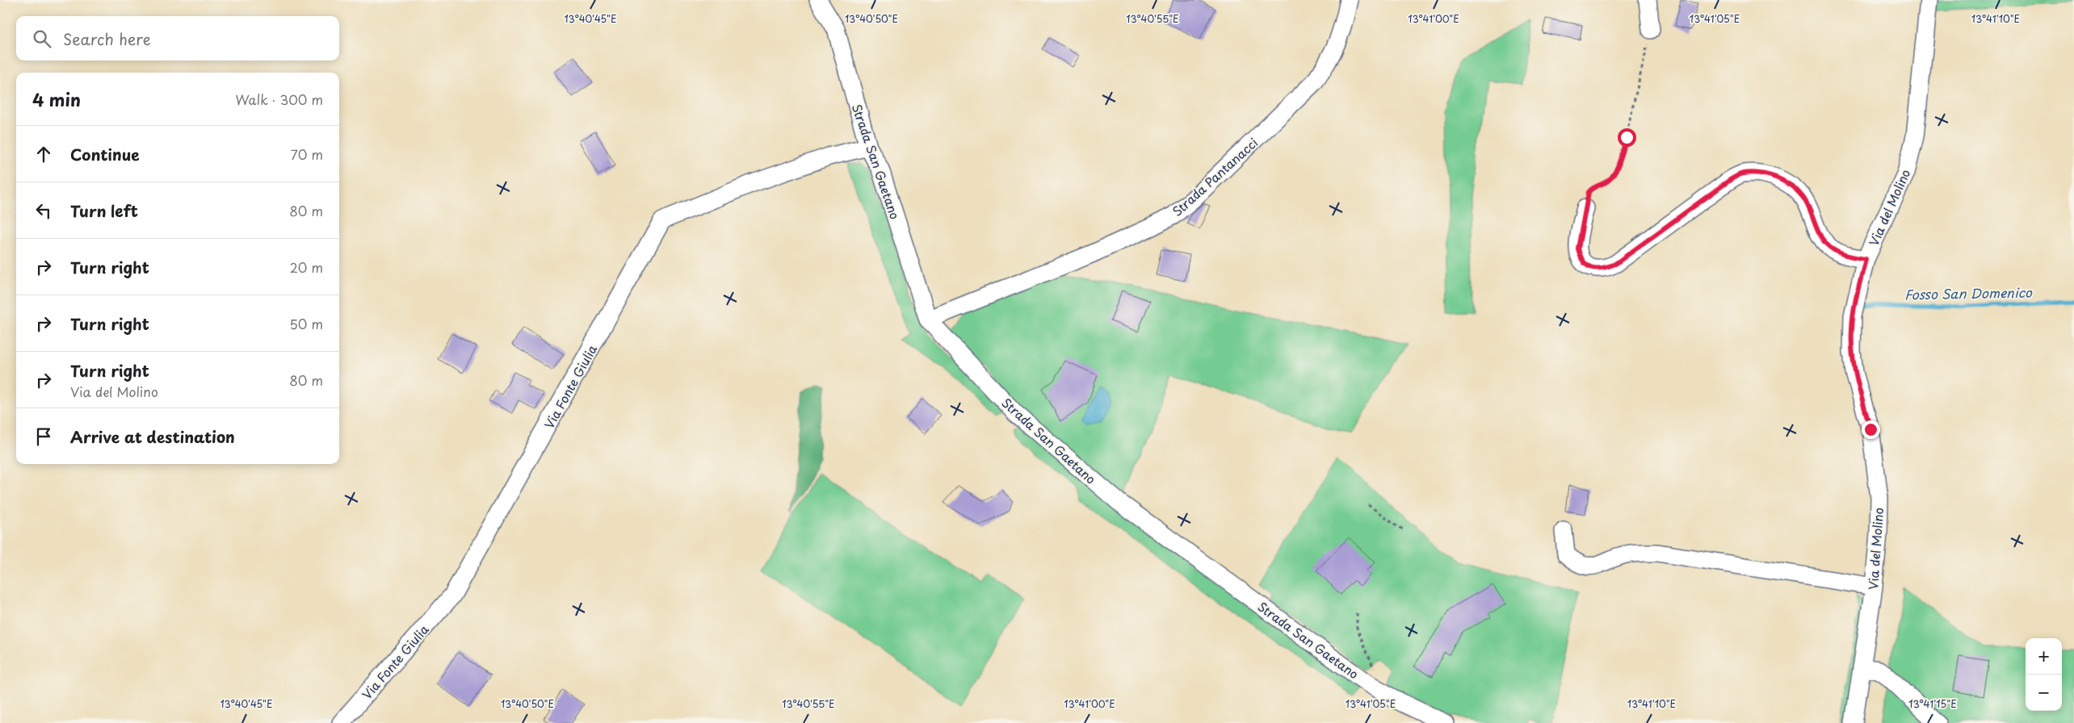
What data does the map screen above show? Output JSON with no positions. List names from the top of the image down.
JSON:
{
  "streets": {
    "street": [
      "Strada San Gaetano",
      "Strada Pantanacci",
      "Via del Molino",
      "Via Fonte Giulia"
    ]
  },
  "crossings": [
    ["Strada San Gaetano", "Strada Pantanacci"],
    ["Strada San Gaetano", "Via Fonte Giulia"]
  ],
  "water": ["Fosso San Domenico"],
  "page": {
    "search": "Search here",
    "heading": ["4 min", "Walk · 300 m"],
    "list": [
      ["Continue", "70 m"],
      ["Turn left", "80 m"],
      ["Turn right", "20 m"],
      ["Turn right", "50 m"],
      ["Turn right", "Via del Molino", "80 m"],
      "Arrive at destination"
    ],
    "map_buttons": ["+", "−"]
  },
  "coordinates": [
    "13°40'45\"E",
    "13°40'50\"E",
    "13°41'00\"E",
    "13°41'10\"E",
    "13°40'55\"E",
    "13°41'05\"E",
    "13°41'15\"E"
  ]
}
